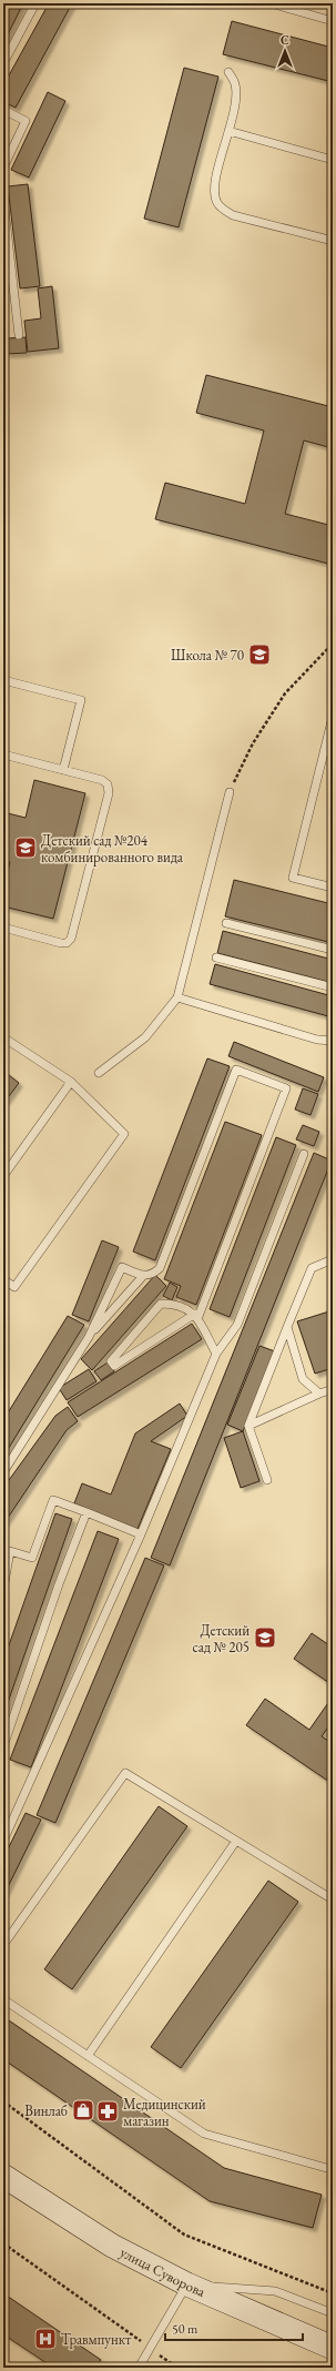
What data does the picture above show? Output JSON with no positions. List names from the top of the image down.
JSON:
{
  "streets": {
    "main road": ["улица Суворова"]
  },
  "places": {
    "school or university": ["Школа № 70", "Детский сад №204 комбинированного вида", "Детский сад № 205"],
    "shop": ["Винлаб"],
    "pharmacy": ["Медицинский магазин"],
    "hospital": ["Травмпункт"]
  },
  "scale_bar": "50 m",
  "north": "top"
}
